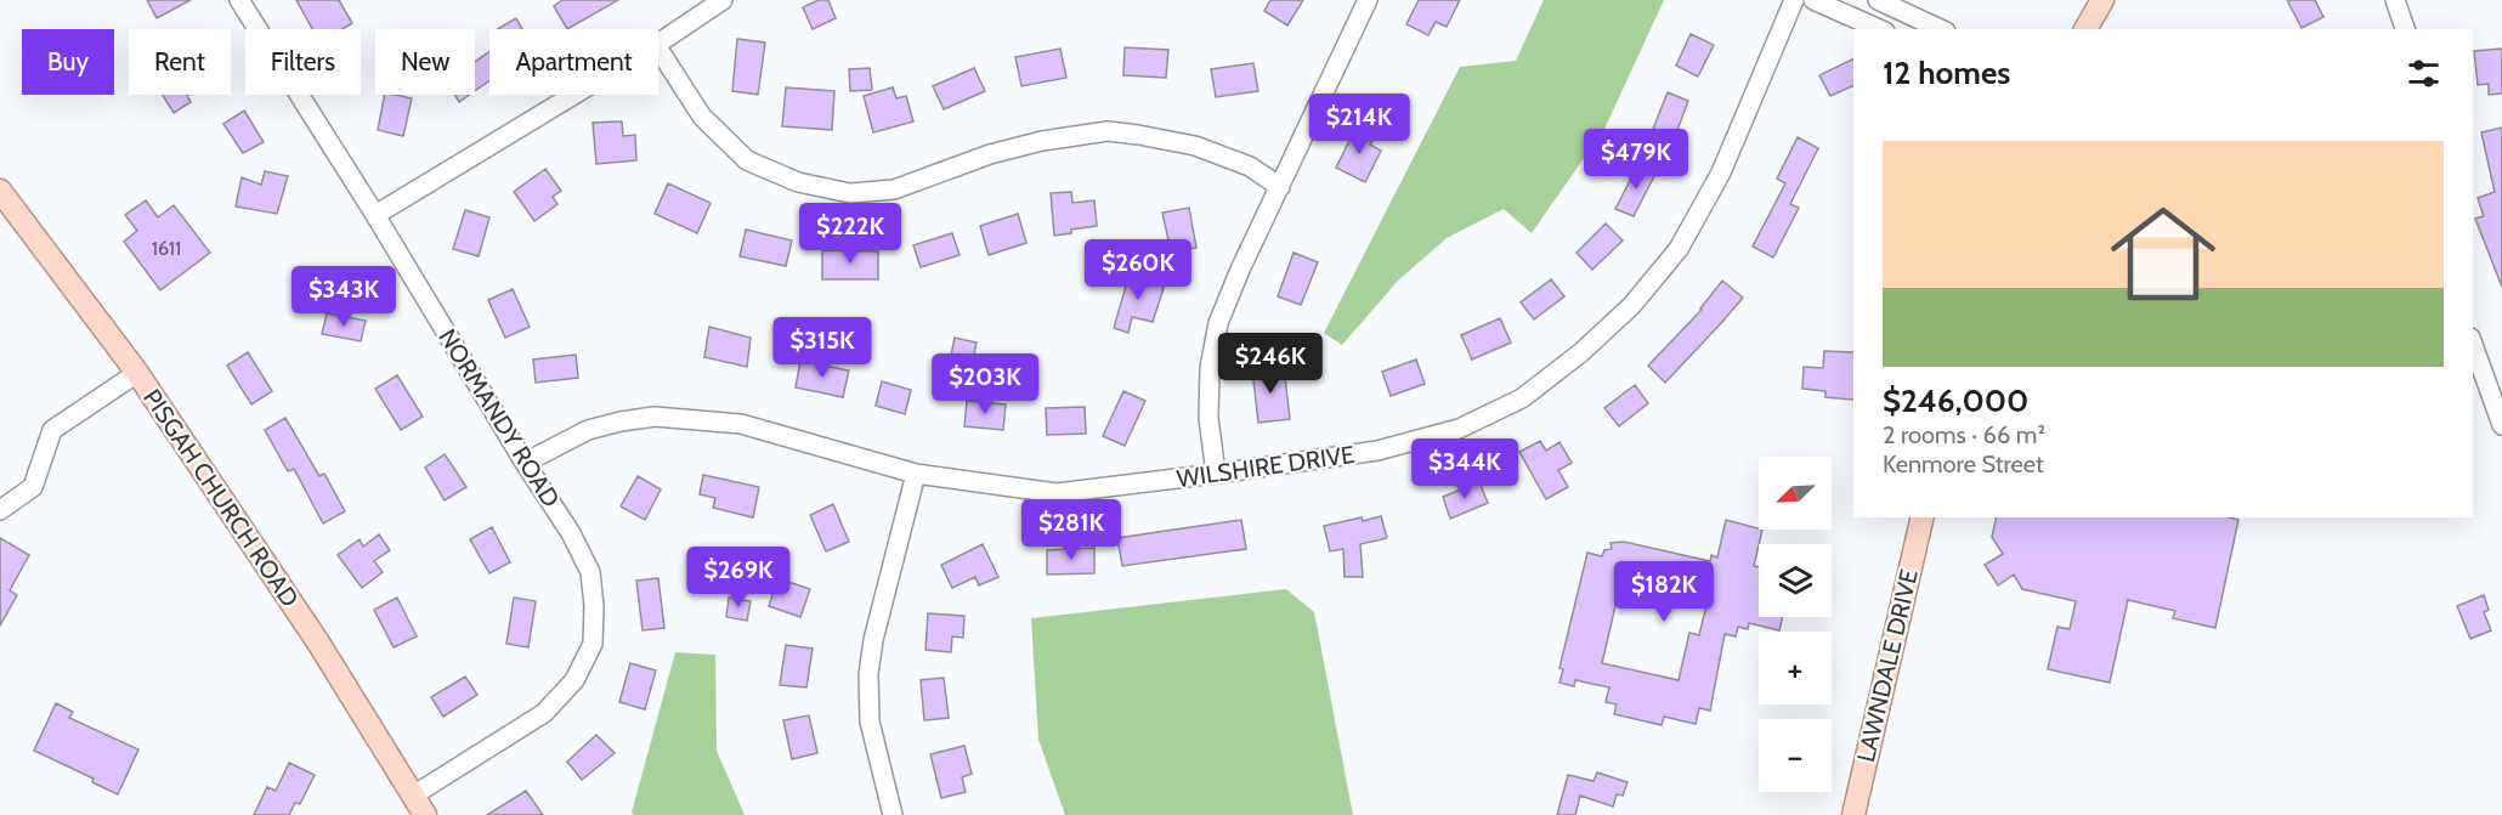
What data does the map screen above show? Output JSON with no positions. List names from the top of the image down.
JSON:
{
  "streets": {
    "main road": ["PISGAH CHURCH ROAD", "LAWNDALE DRIVE"],
    "street": ["NORMANDY ROAD", "WILSHIRE DRIVE"]
  },
  "crossings": [
    ["NORMANDY ROAD", "WILSHIRE DRIVE"],
    ["NORMANDY ROAD", "PISGAH CHURCH ROAD"]
  ],
  "house_numbers": ["1611"],
  "north": "bottom left",
  "page": {
    "chip": [
      "Buy",
      "Rent",
      "Filters",
      "New",
      "Apartment"
    ],
    "heading": "12 homes",
    "price": [
      "$214K",
      "$479K",
      "$222K",
      "$260K",
      "$343K",
      "$315K",
      "$246K",
      "$203K",
      "$344K",
      "$281K",
      "$269K",
      "$182K"
    ],
    "list": [
      {
        "name": "$246,000",
        "note": "2 rooms · 66 m² · Kenmore Street"
      }
    ],
    "map_buttons": ["+", "−"]
  }
}
